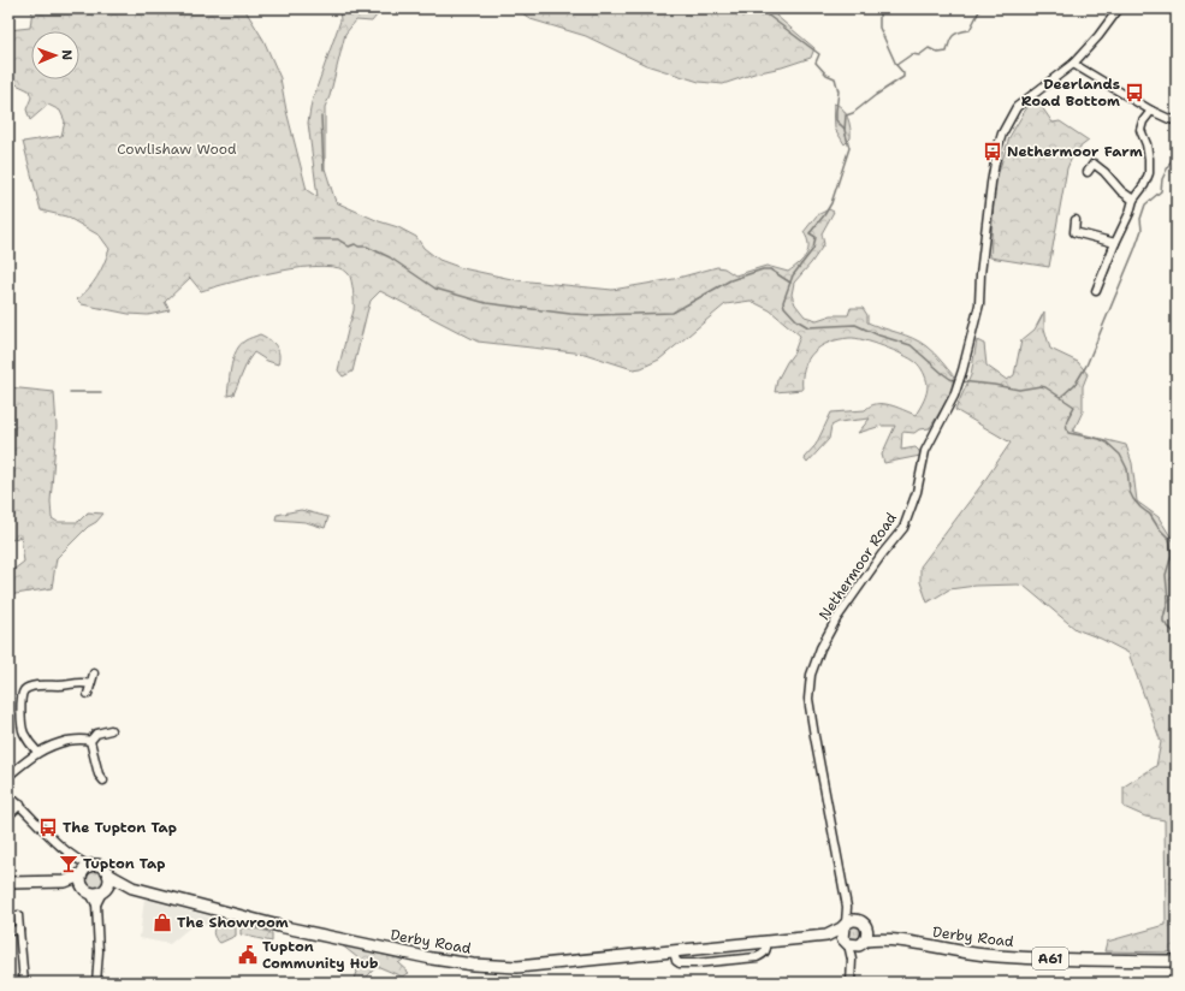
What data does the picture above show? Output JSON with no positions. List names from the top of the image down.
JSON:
{
  "streets": {
    "highway": ["Derby Road", "A61"],
    "street": ["Nethermoor Road"]
  },
  "crossings": [
    ["Nethermoor Road", "Derby Road"],
    ["Nethermoor Road", "A61"],
    ["Derby Road", "A61"]
  ],
  "parks": ["Cowlishaw Wood"],
  "places": {
    "bus stop": ["Deerlands Road Bottom", "Nethermoor Farm", "The Tupton Tap"],
    "bar": ["Tupton Tap"],
    "shop": ["The Showroom"],
    "public building": ["Tupton Community Hub"]
  },
  "north": "right"
}
